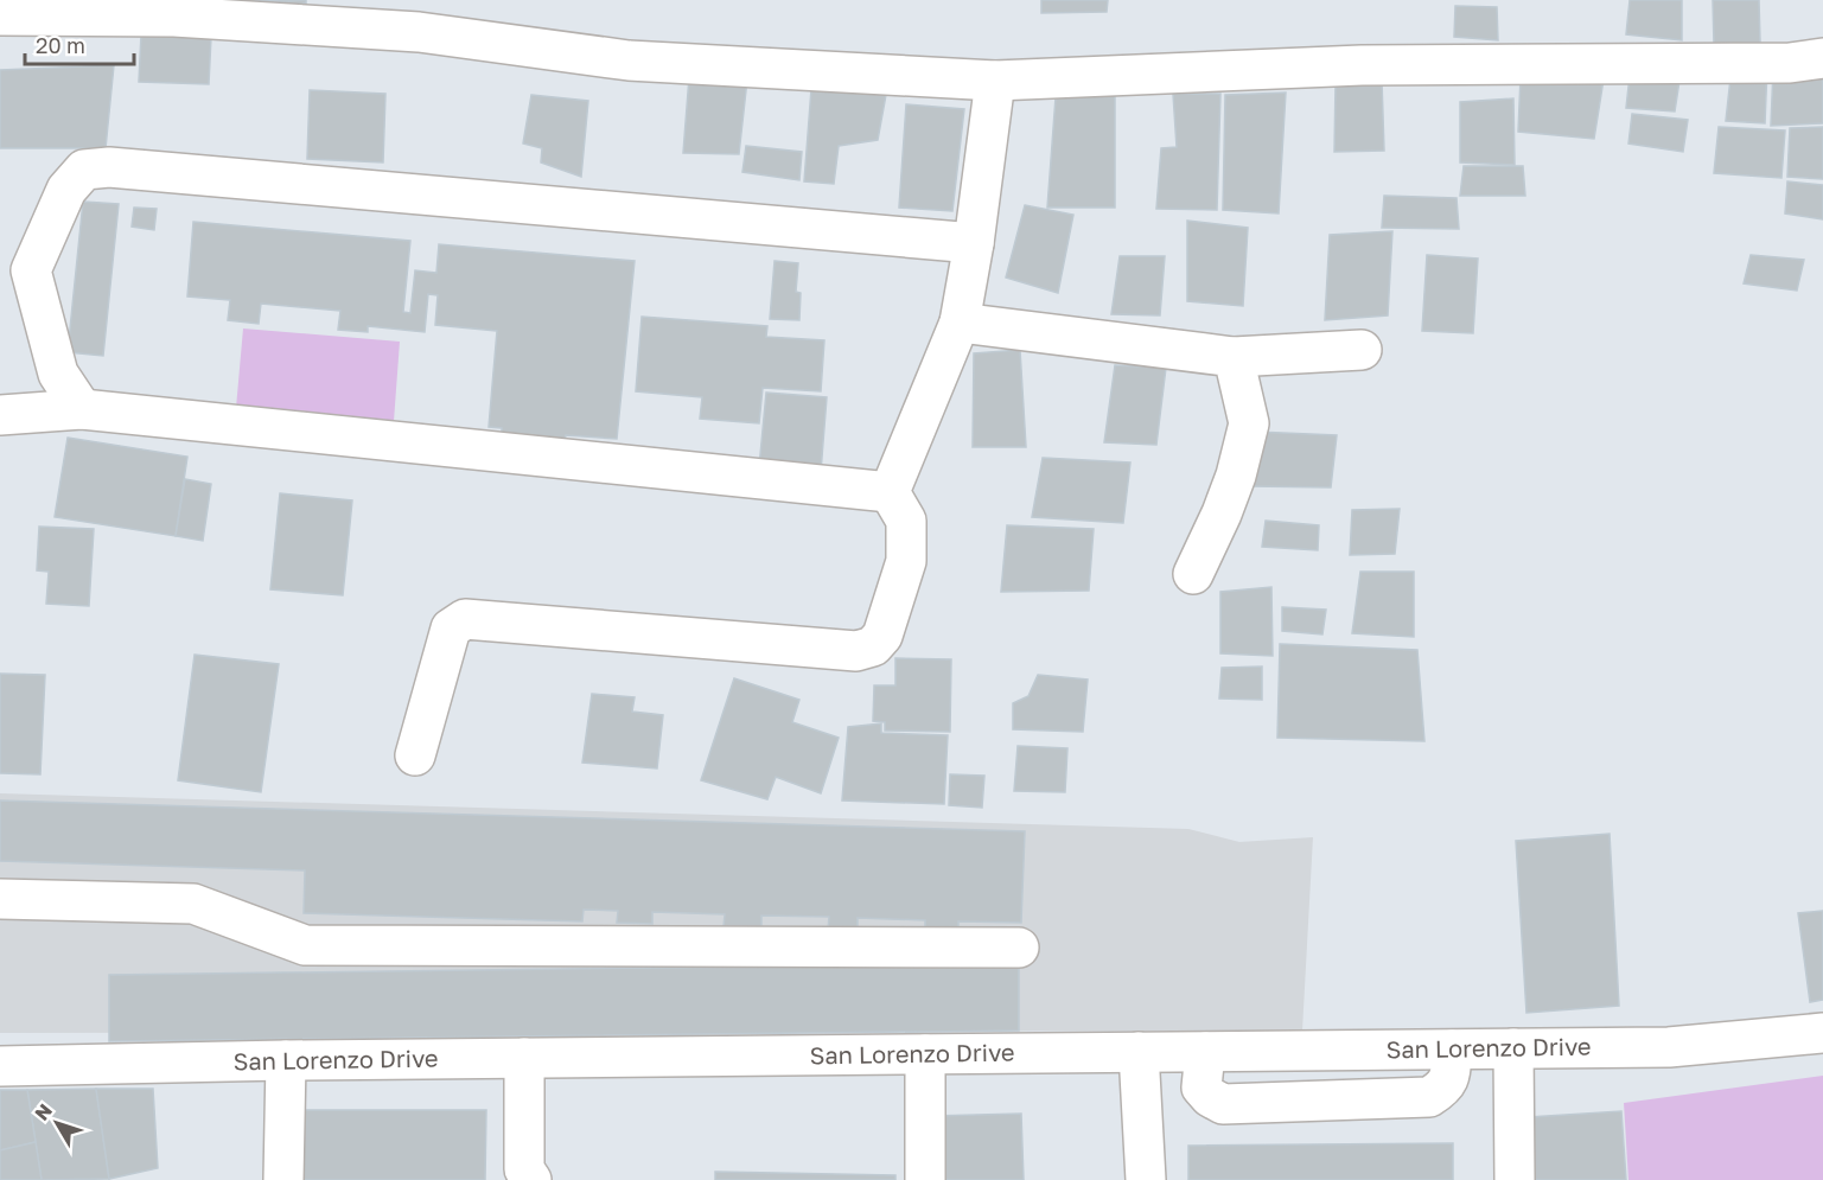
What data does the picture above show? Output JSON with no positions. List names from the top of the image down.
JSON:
{
  "streets": {
    "street": ["San Lorenzo Drive"]
  },
  "scale_bar": "20 m",
  "north": "top left"
}
